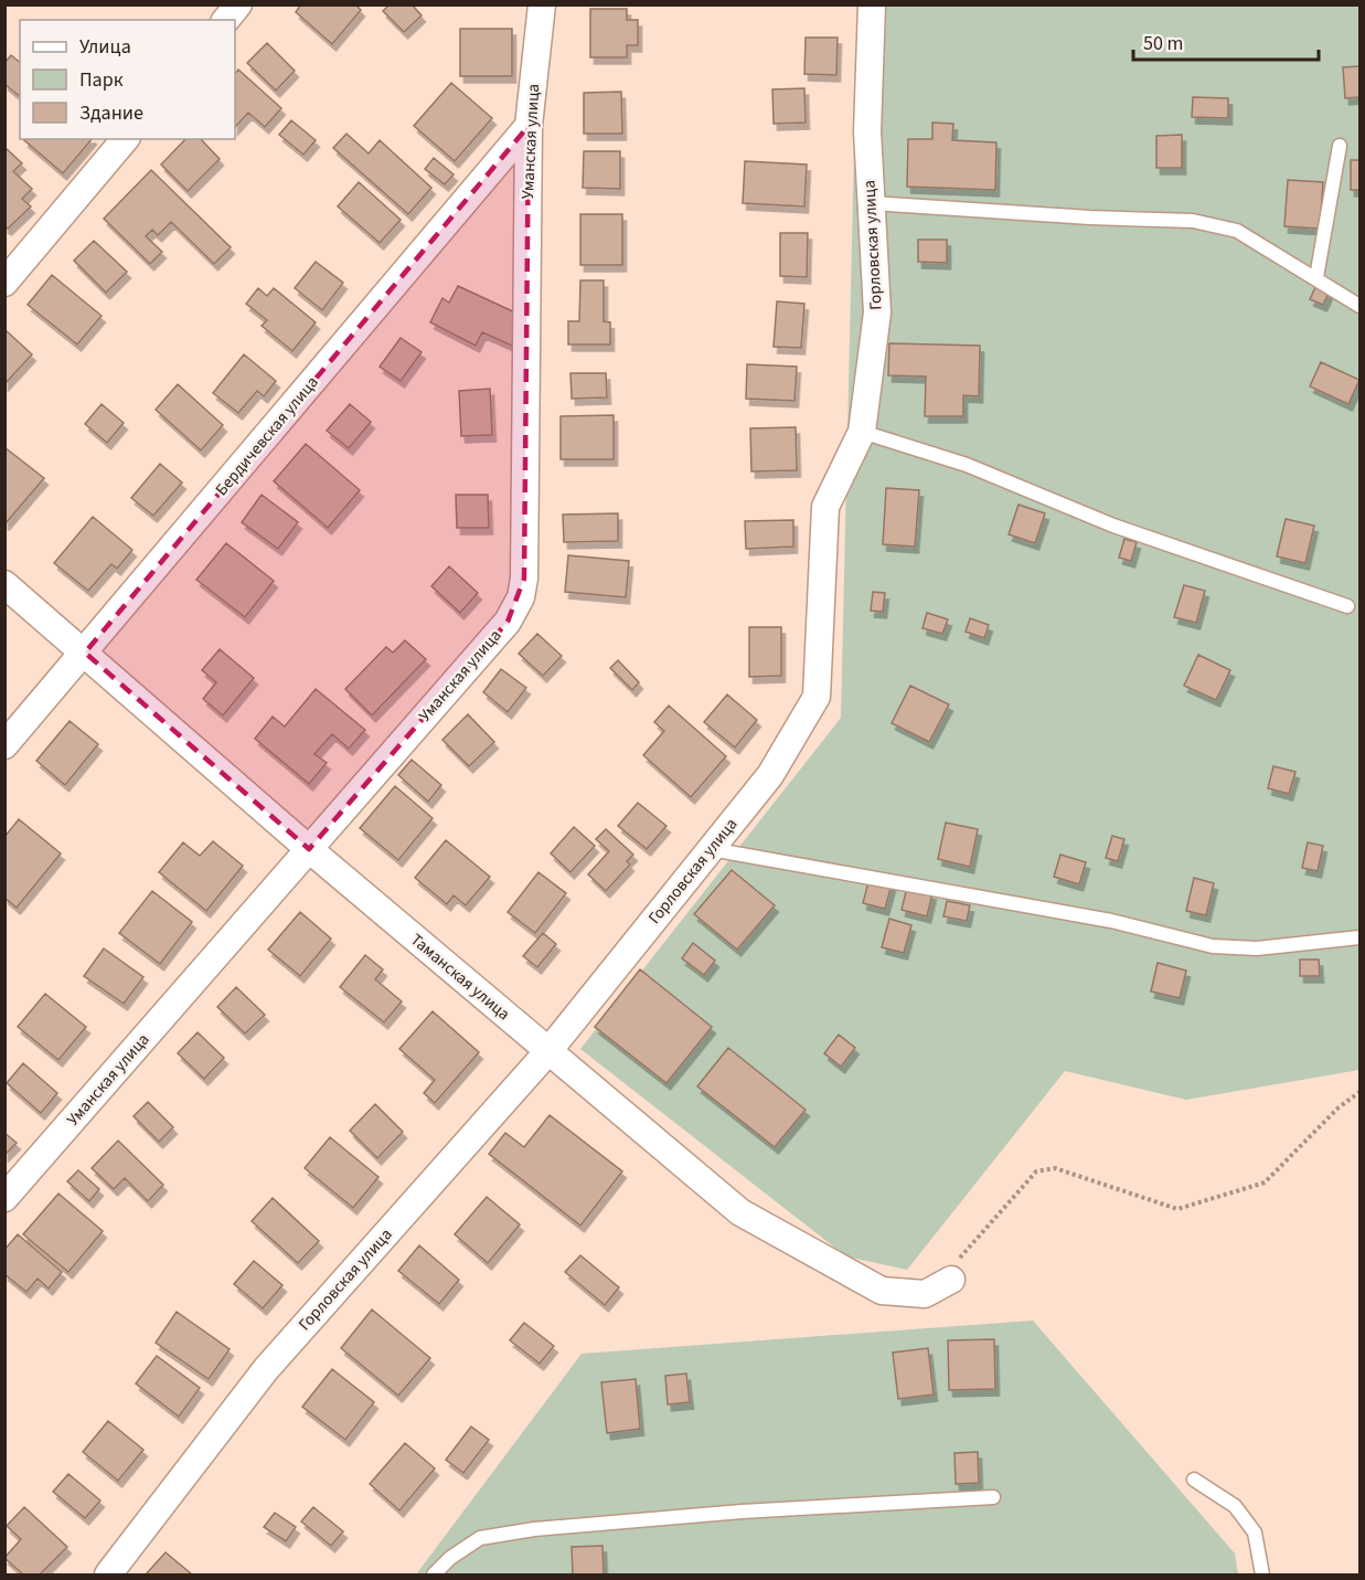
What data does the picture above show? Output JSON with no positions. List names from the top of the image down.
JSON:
{
  "streets": {
    "street": [
      "Уманская улица",
      "Горловская улица",
      "Бердичевская улица",
      "Таманская улица"
    ]
  },
  "crossings": [
    ["Уманская улица", "Бердичевская улица"],
    ["Уманская улица", "Таманская улица"],
    ["Горловская улица", "Таманская улица"],
    ["Бердичевская улица", "Таманская улица"]
  ],
  "legend": ["Улица", "Парк", "Здание"],
  "scale_bar": "50 m"
}
